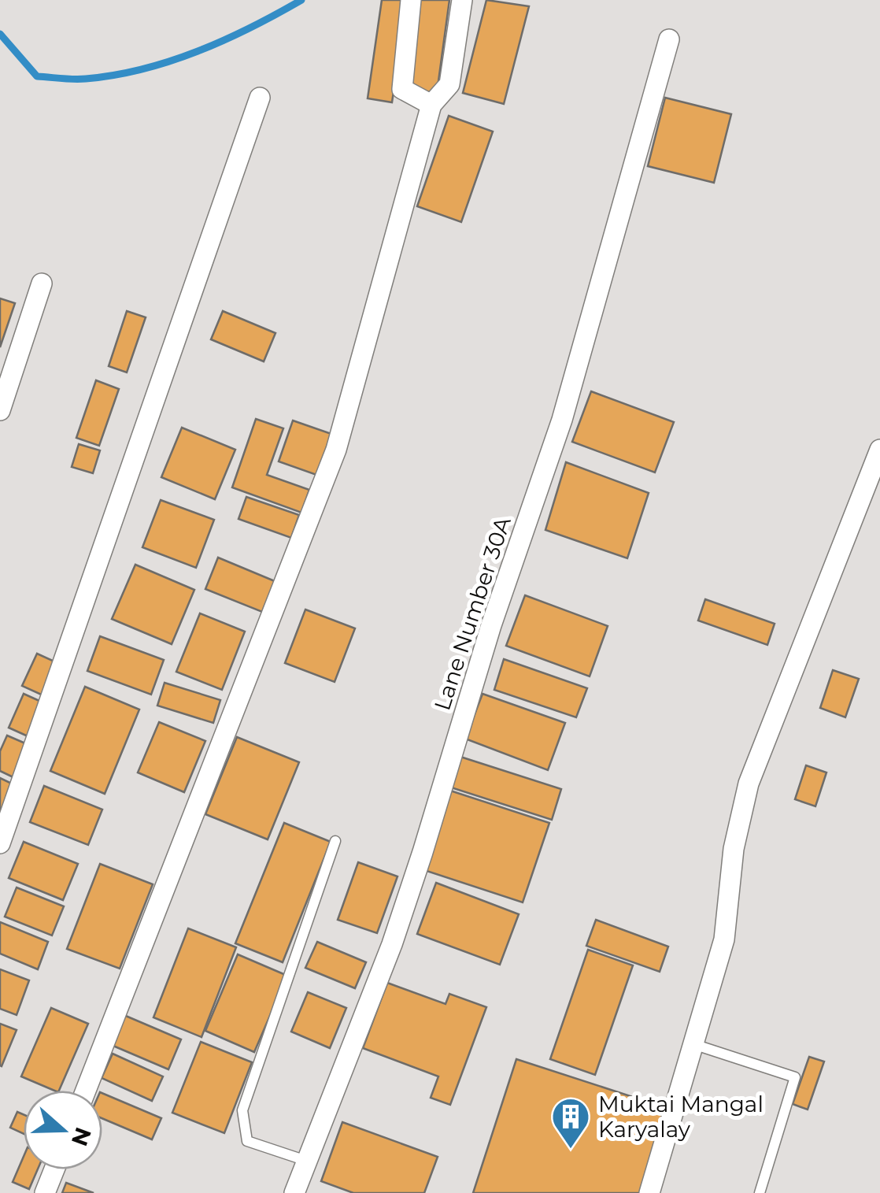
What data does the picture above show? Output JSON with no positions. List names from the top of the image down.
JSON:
{
  "streets": {
    "street": ["Lane Number 30A"]
  },
  "places": {
    "building": ["Muktai Mangal Karyalay"]
  },
  "north": "right"
}
